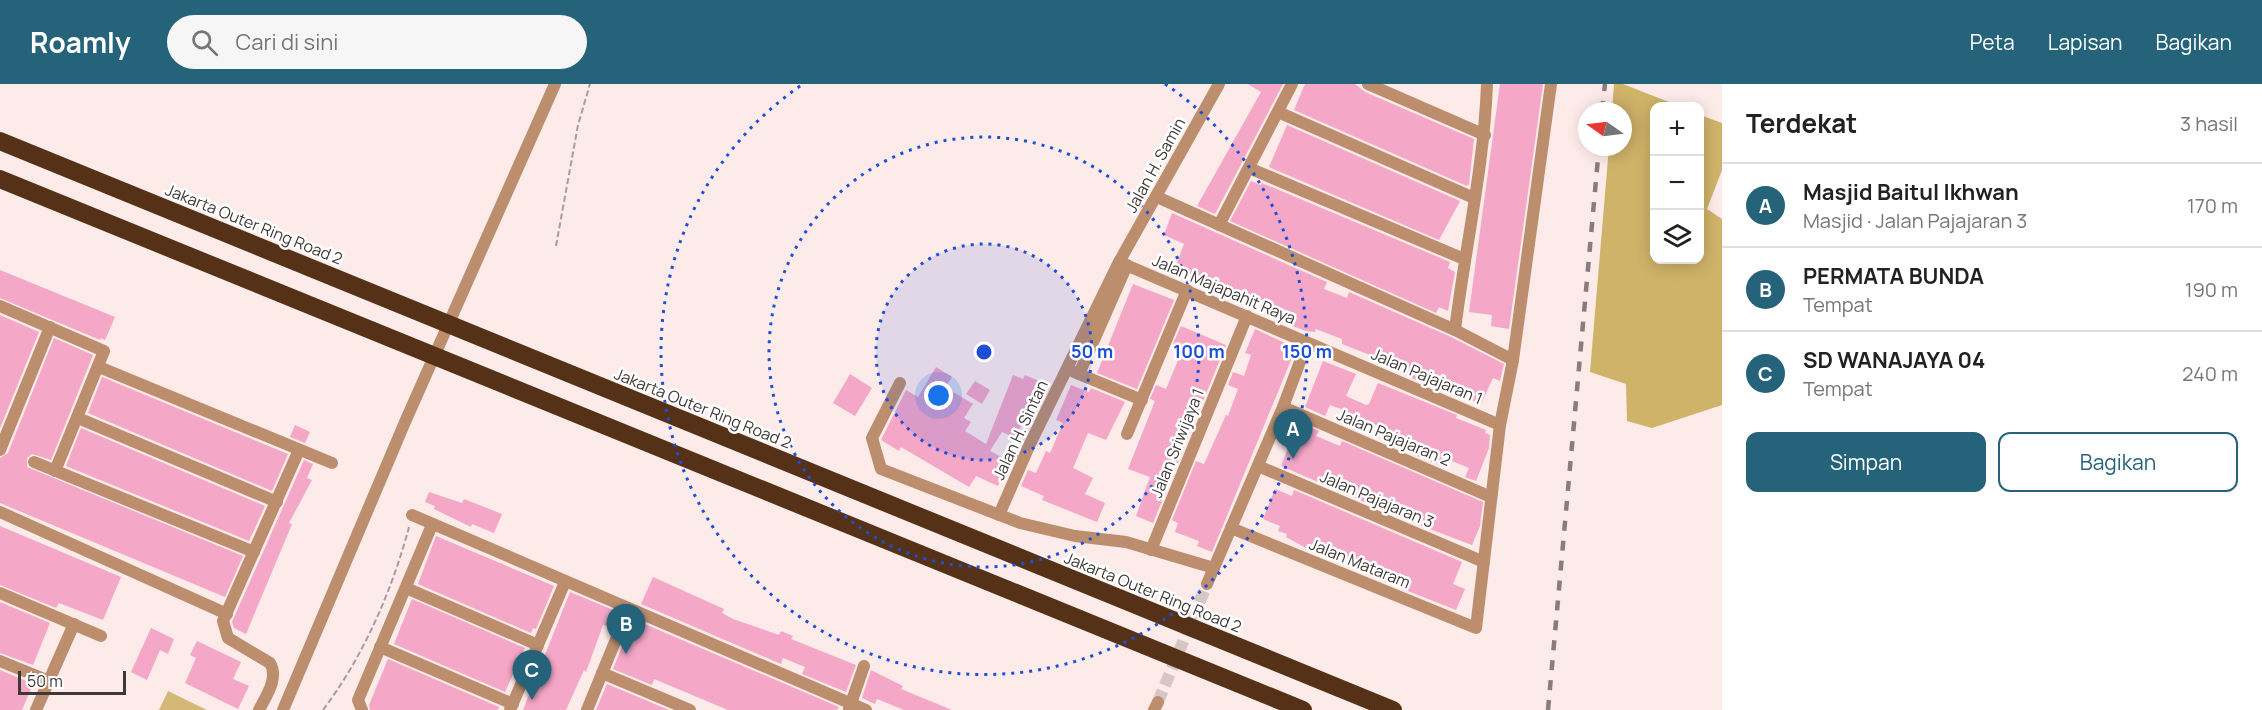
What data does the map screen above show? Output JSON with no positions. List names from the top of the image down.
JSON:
{
  "streets": {
    "highway": ["Jakarta Outer Ring Road 2"],
    "street": [
      "Jalan H. Samin",
      "Jalan Majapahit Raya",
      "Jalan Pajajaran 1",
      "Jalan H. Sintan",
      "Jalan Pajajaran 2",
      "Jalan Sriwijaya 1",
      "Jalan Pajajaran 3",
      "Jalan Mataram"
    ]
  },
  "crossings": [
    ["Jalan H. Samin", "Jalan Majapahit Raya"],
    ["Jalan H. Samin", "Jalan H. Sintan"],
    ["Jalan Majapahit Raya", "Jalan Pajajaran 1"],
    ["Jalan Majapahit Raya", "Jalan Pajajaran 2"],
    ["Jalan Majapahit Raya", "Jalan Sriwijaya 1"],
    ["Jalan Majapahit Raya", "Jalan Pajajaran 3"],
    ["Jalan Majapahit Raya", "Jalan Mataram"],
    ["Jalan Pajajaran 3", "Jalan Mataram"]
  ],
  "scale_bar": "50 m",
  "north": "left",
  "page": {
    "header": "Roamly",
    "search": "Cari di sini",
    "nav": ["Peta", "Lapisan", "Bagikan"],
    "heading": ["Terdekat", "3 hasil"],
    "map_buttons": ["+", "−"],
    "list": [
      {
        "mark": "A",
        "name": "Masjid Baitul Ikhwan",
        "note": "Masjid · Jalan Pajajaran 3",
        "value": "170 m"
      },
      {
        "mark": "B",
        "name": "PERMATA BUNDA",
        "note": "Tempat",
        "value": "190 m"
      },
      {
        "mark": "C",
        "name": "SD WANAJAYA 04",
        "note": "Tempat",
        "value": "240 m"
      }
    ],
    "pins": ["A", "B", "C"],
    "buttons": ["Simpan", "Bagikan"],
    "scale": "50 m"
  },
  "rings": ["50 m", "100 m", "150 m"]
}
